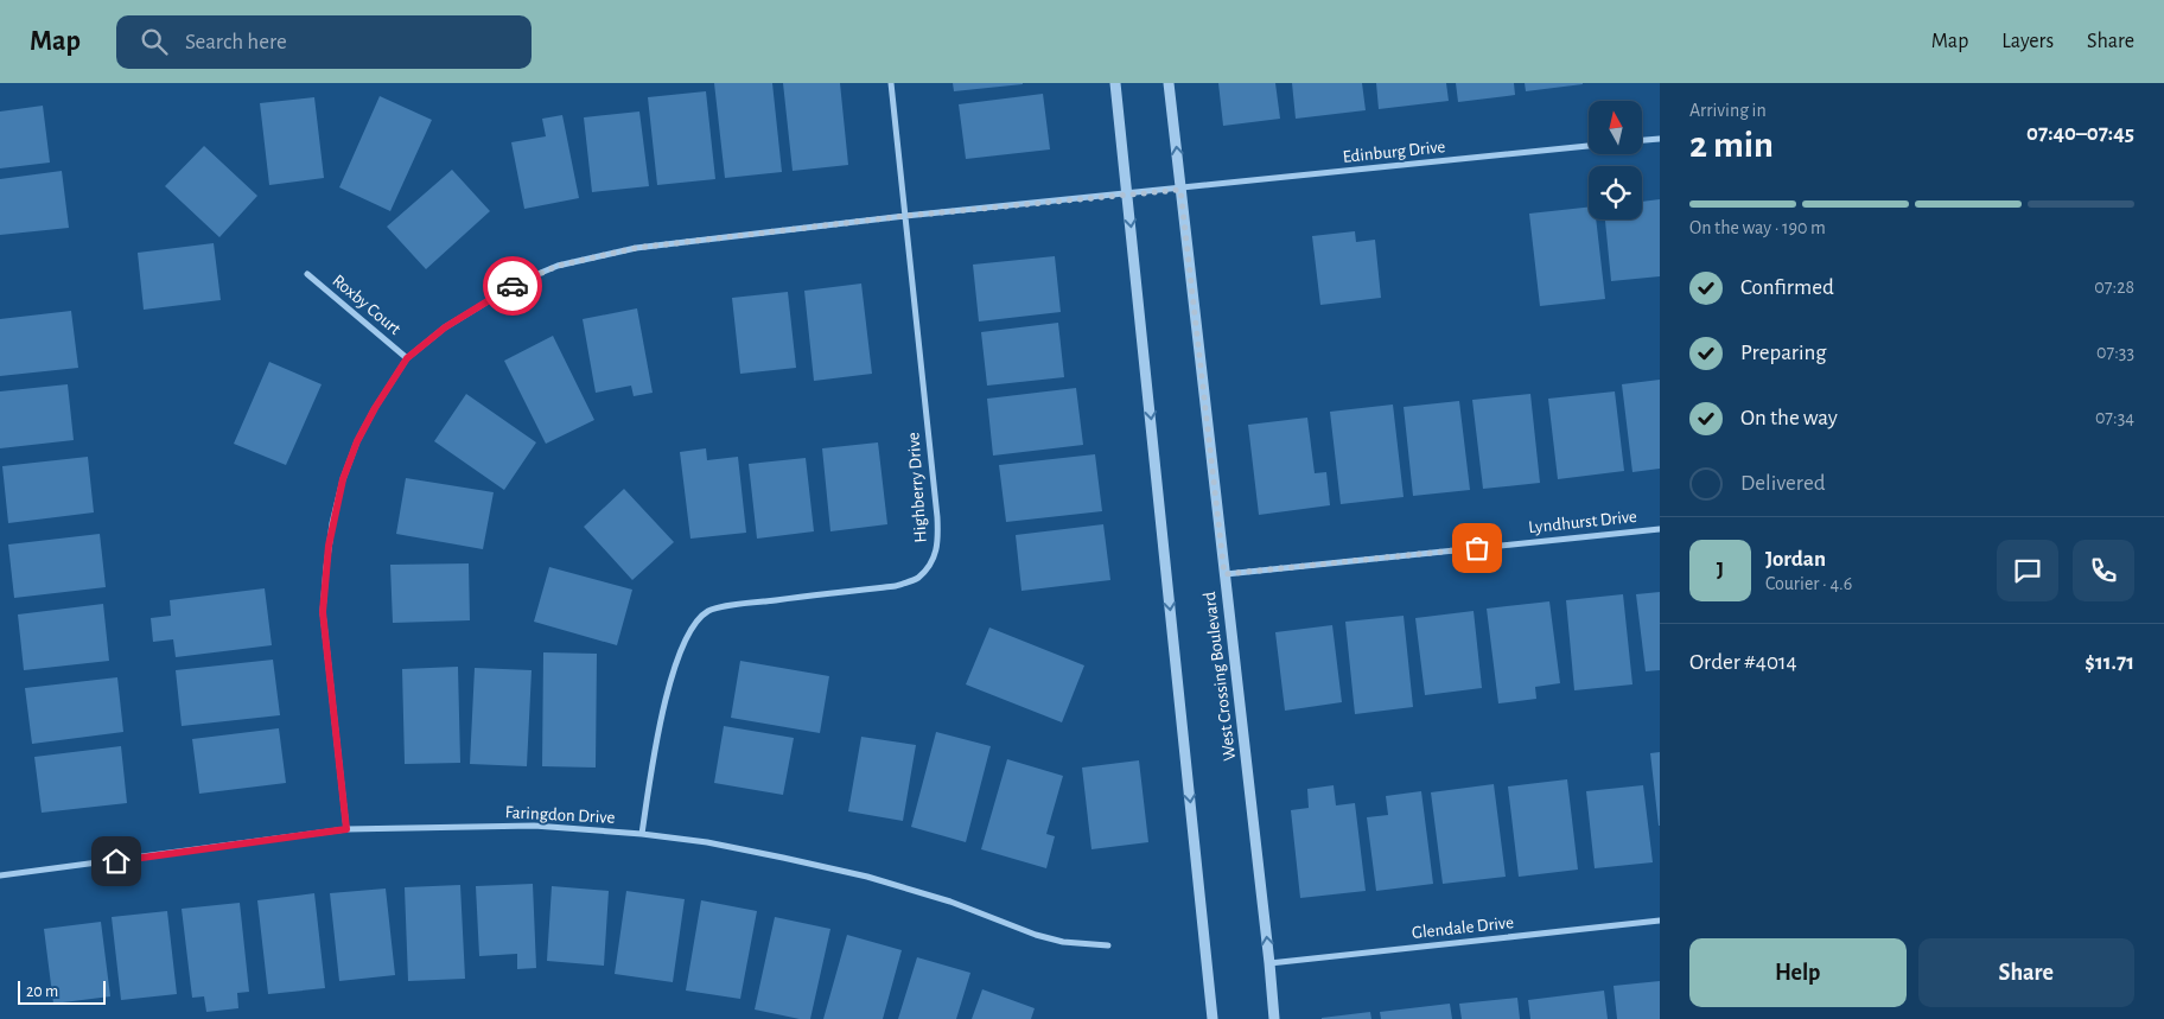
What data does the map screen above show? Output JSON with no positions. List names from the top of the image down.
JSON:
{
  "streets": {
    "street": [
      "Edinburg Drive",
      "Roxby Court",
      "Highberry Drive",
      "Lyndhurst Drive",
      "West Crossing Boulevard",
      "Faringdon Drive",
      "Glendale Drive"
    ]
  },
  "crossings": [
    ["Edinburg Drive", "Roxby Court"],
    ["Edinburg Drive", "Highberry Drive"],
    ["Edinburg Drive", "West Crossing Boulevard"],
    ["Edinburg Drive", "Faringdon Drive"],
    ["Highberry Drive", "Faringdon Drive"],
    ["Lyndhurst Drive", "West Crossing Boulevard"],
    ["West Crossing Boulevard", "Glendale Drive"]
  ],
  "scale_bar": "20 m",
  "north": "top",
  "page": {
    "header": "Map",
    "search": "Search here",
    "nav": ["Map", "Layers", "Share"],
    "heading": ["2 min", "Arriving in", "07:40–07:45"],
    "panel": [
      "Jordan",
      "Courier · 4.6",
      "Order #4014",
      "$11.71"
    ],
    "bar": "On the way · 190 m",
    "list": [
      ["Confirmed", "07:28"],
      ["Preparing", "07:33"],
      ["On the way", "07:34"],
      "Delivered"
    ],
    "round": "J",
    "buttons": ["Help", "Share"],
    "scale": "20 m"
  }
}
